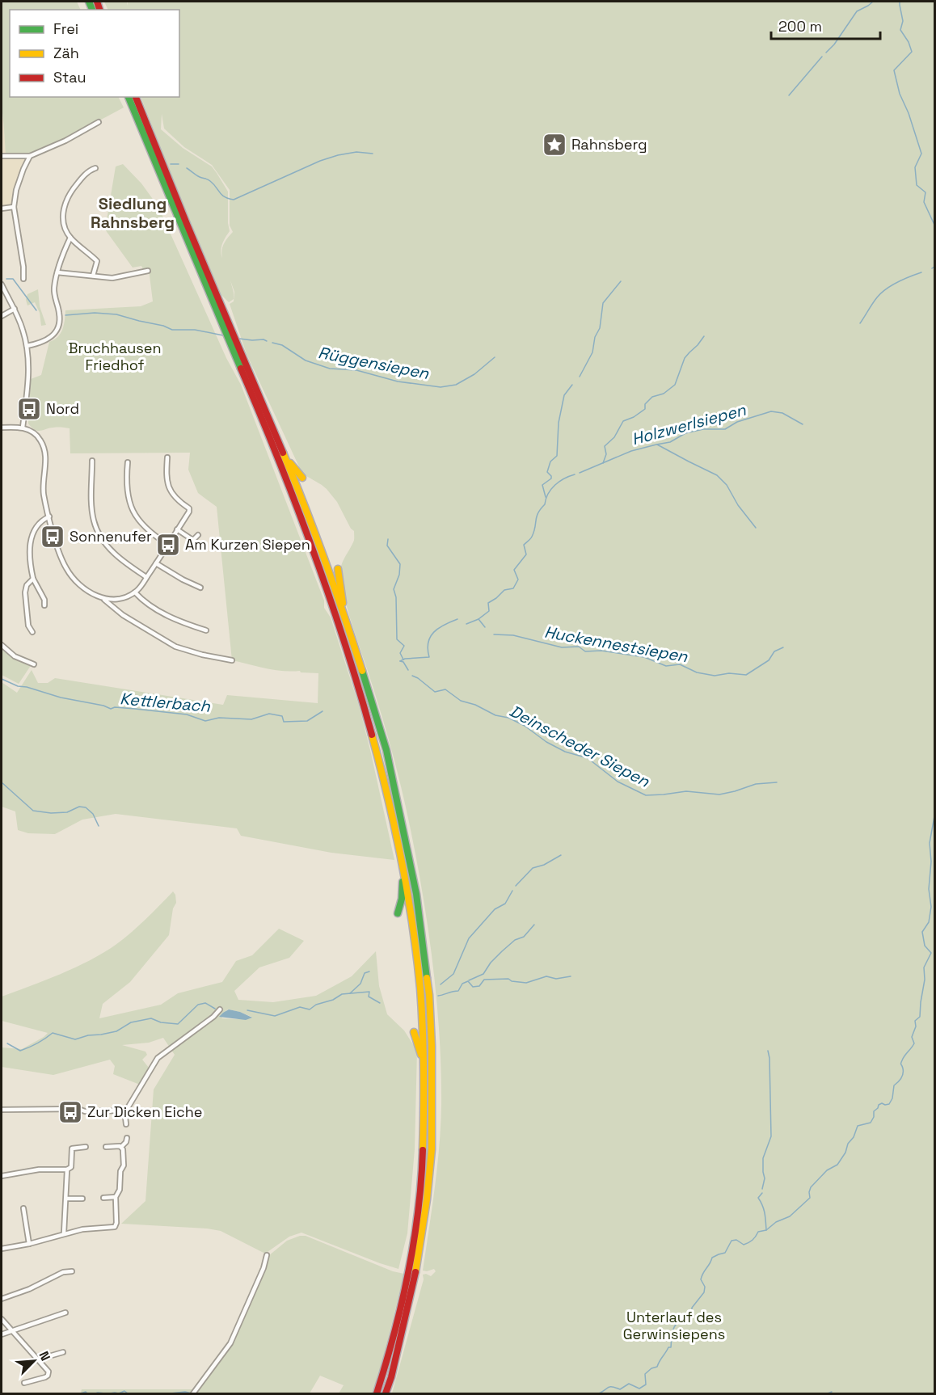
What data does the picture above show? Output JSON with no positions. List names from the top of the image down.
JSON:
{
  "districts": ["Siedlung Rahnsberg"],
  "water": [
    "Rüggensiepen",
    "Holzwerlsiepen",
    "Huckennestsiepen",
    "Kettlerbach",
    "Deinscheder Siepen"
  ],
  "parks": ["Bruchhausen Friedhof", "Unterlauf des Gerwinsiepens"],
  "places": {
    "place": ["Rahnsberg"],
    "bus stop": [
      "Nord",
      "Sonnenufer",
      "Am Kurzen Siepen",
      "Zur Dicken Eiche"
    ]
  },
  "legend": ["Frei", "Zäh", "Stau"],
  "scale_bar": "200 m",
  "north": "top right"
}
